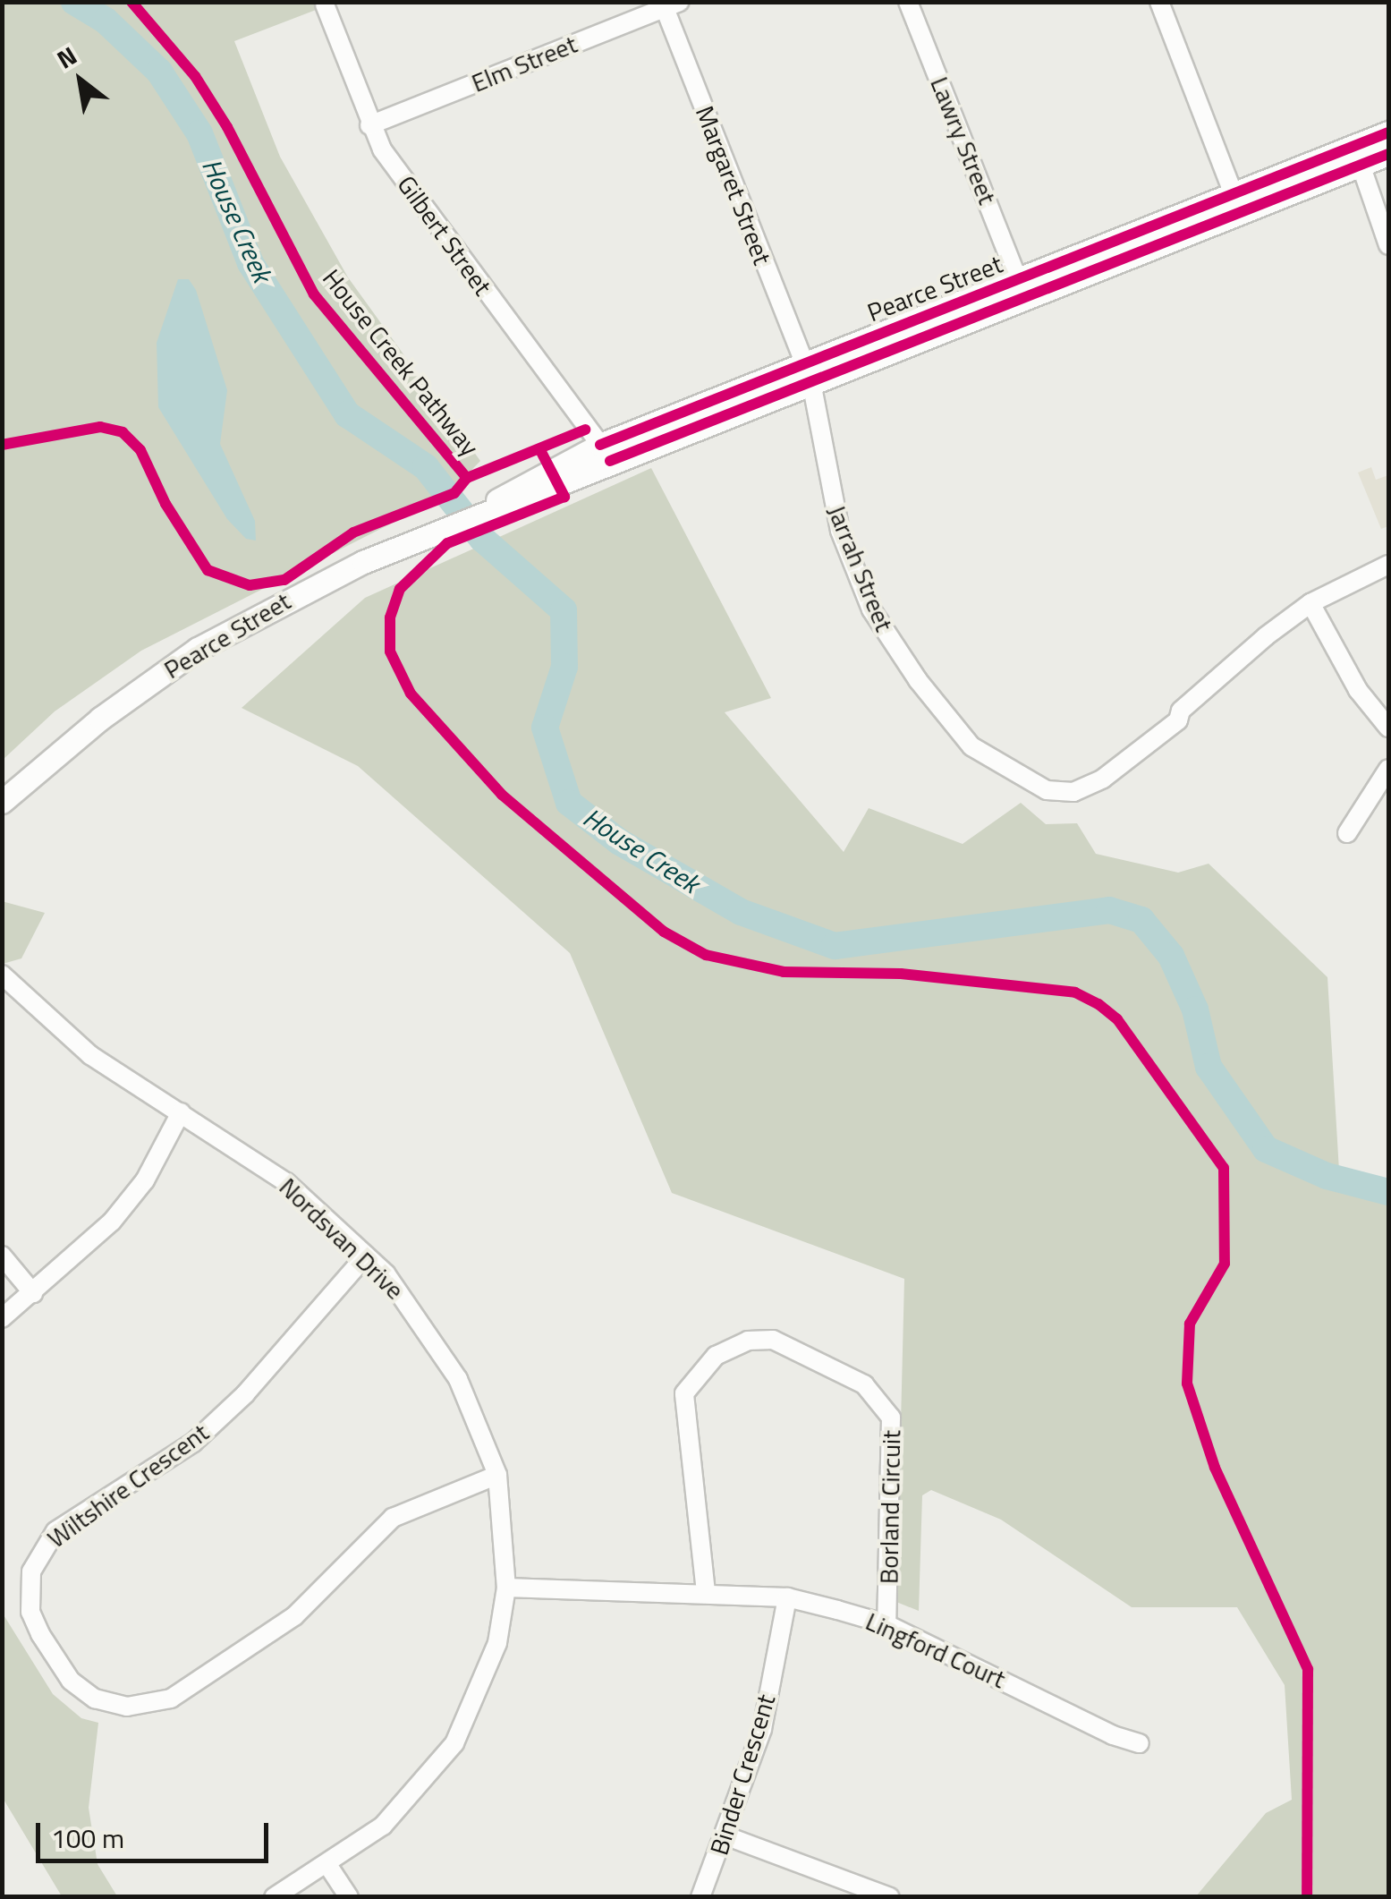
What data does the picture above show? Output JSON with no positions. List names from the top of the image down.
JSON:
{
  "streets": {
    "main road": ["Pearce Street"],
    "street": [
      "Elm Street",
      "Lawry Street",
      "Margaret Street",
      "Gilbert Street",
      "Jarrah Street",
      "Nordsvan Drive",
      "Wiltshire Crescent",
      "Borland Circuit",
      "Lingford Court",
      "Binder Crescent"
    ],
    "cycle path": ["House Creek Pathway"]
  },
  "crossings": [
    ["Elm Street", "Margaret Street"],
    ["Elm Street", "Gilbert Street"],
    ["Lawry Street", "Pearce Street"],
    ["Margaret Street", "Pearce Street"],
    ["Margaret Street", "Jarrah Street"],
    ["Gilbert Street", "Pearce Street"],
    ["Pearce Street", "Jarrah Street"],
    ["Nordsvan Drive", "Wiltshire Crescent"],
    ["Nordsvan Drive", "Lingford Court"],
    ["Borland Circuit", "Lingford Court"],
    ["Lingford Court", "Binder Crescent"]
  ],
  "water": ["House Creek"],
  "scale_bar": "100 m",
  "north": "top left"
}
